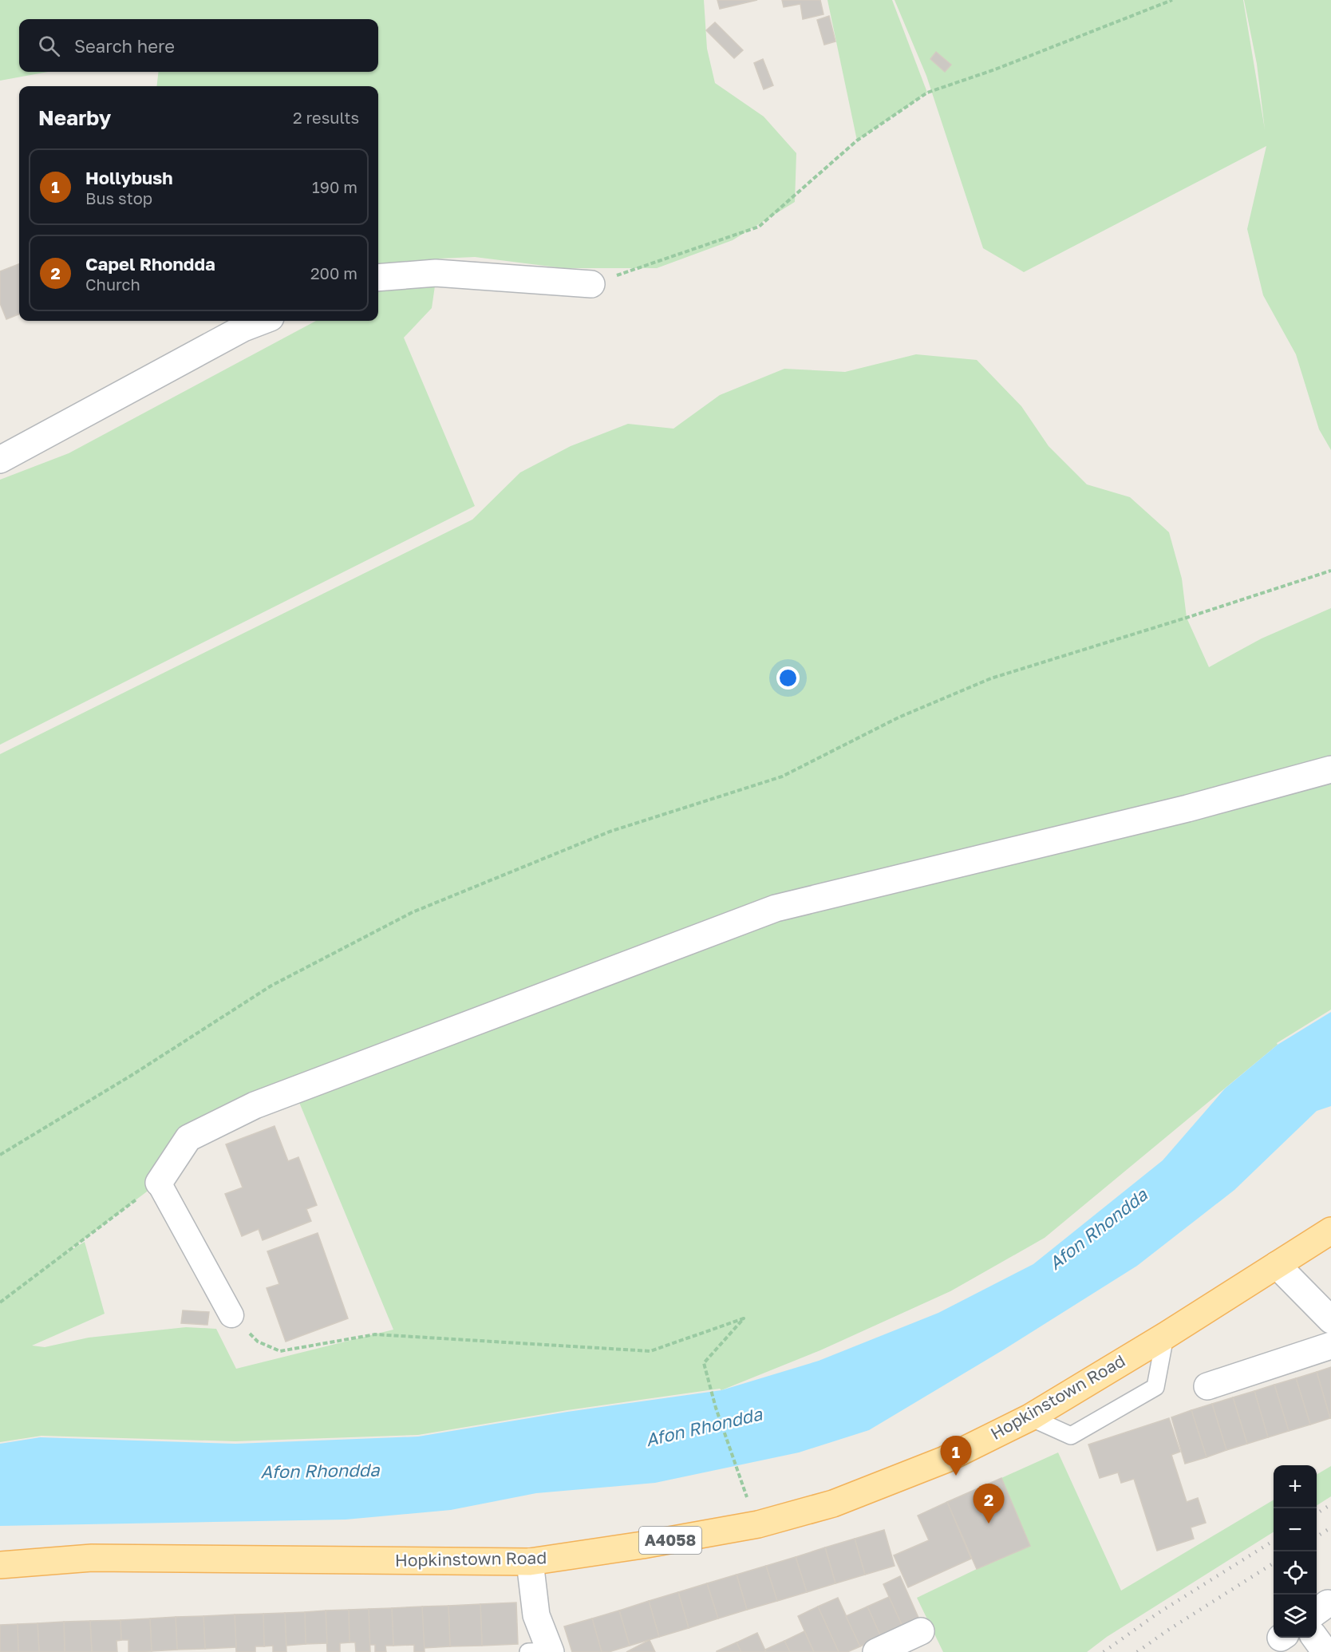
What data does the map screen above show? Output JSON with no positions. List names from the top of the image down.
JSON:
{
  "streets": {
    "main road": ["Hopkinstown Road", "A4058"]
  },
  "crossings": [
    ["Hopkinstown Road", "A4058"]
  ],
  "water": ["Afon Rhondda"],
  "page": {
    "search": "Search here",
    "heading": ["Nearby", "2 results"],
    "list": [
      {
        "mark": "1",
        "name": "Hollybush",
        "note": "Bus stop",
        "value": "190 m"
      },
      {
        "mark": "2",
        "name": "Capel Rhondda",
        "note": "Church",
        "value": "200 m"
      }
    ],
    "pins": ["1", "2"],
    "map_buttons": ["+", "−"]
  }
}
